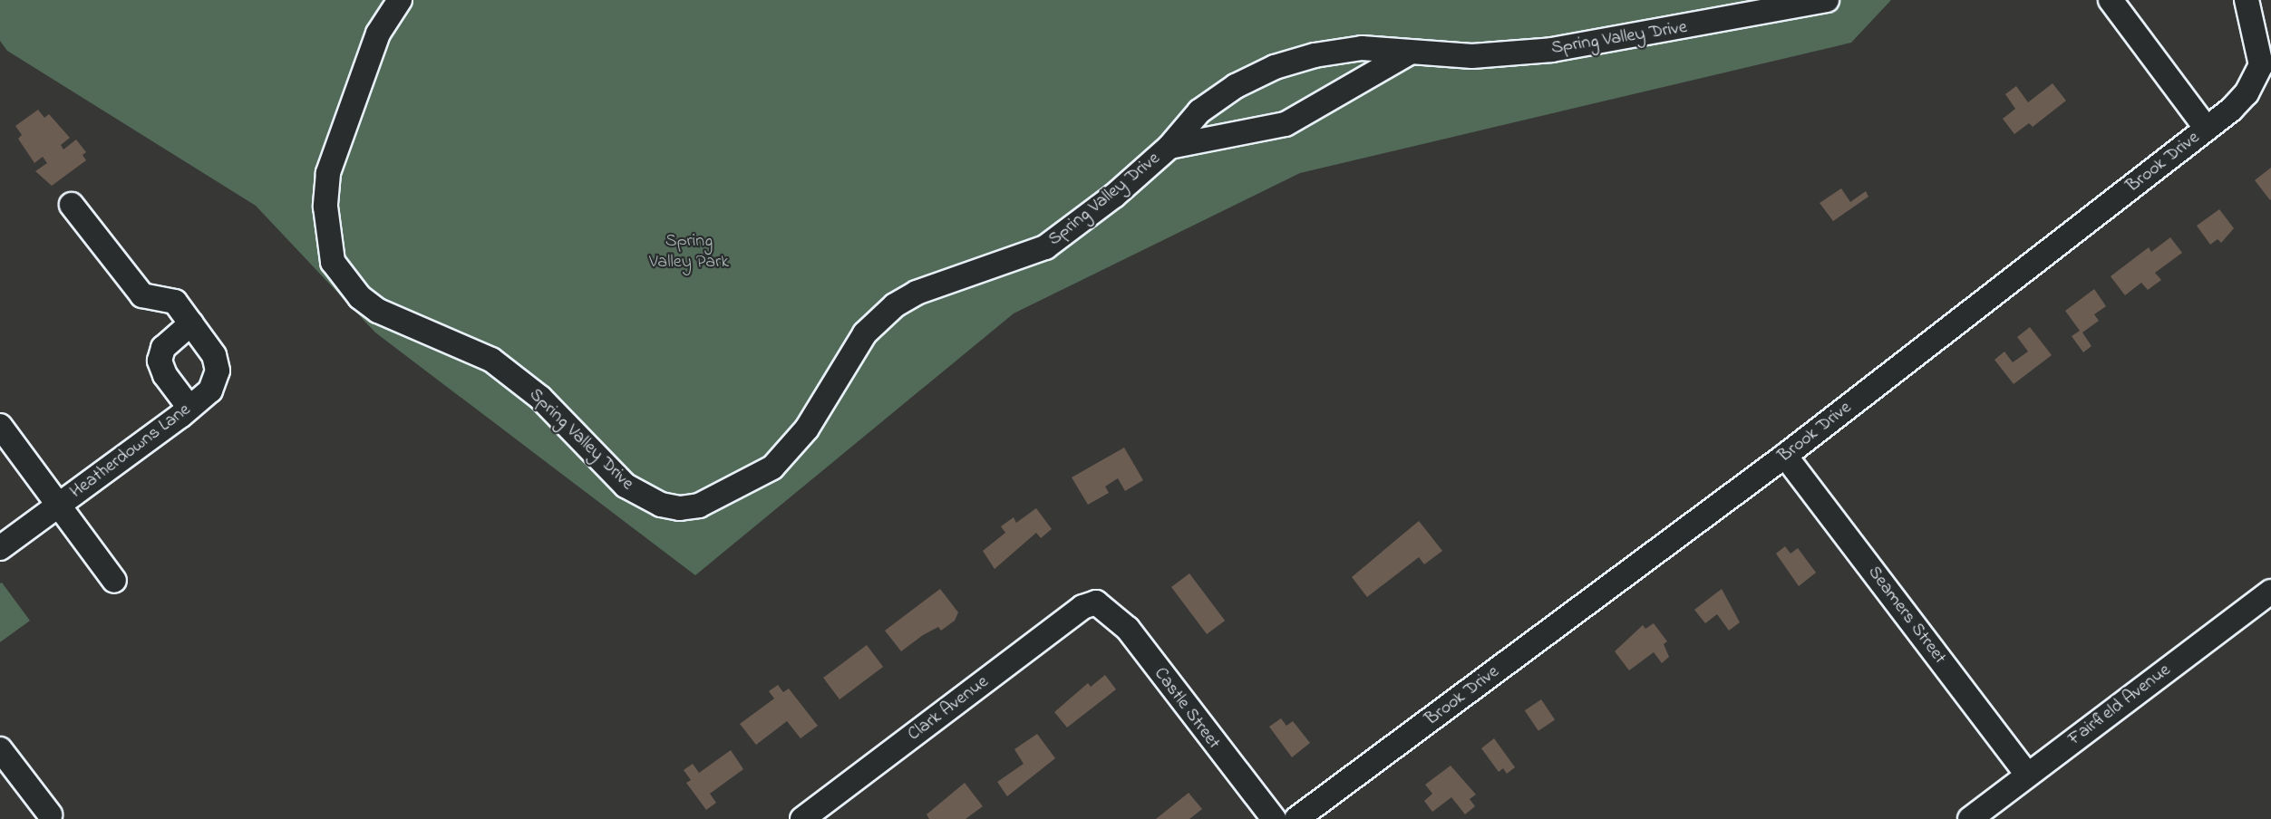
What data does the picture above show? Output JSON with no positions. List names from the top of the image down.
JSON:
{
  "streets": {
    "street": [
      "Spring Valley Drive",
      "Brook Drive",
      "Heatherdowns Lane",
      "Seamers Street",
      "Fairfield Avenue",
      "Clark Avenue",
      "Castle Street"
    ]
  },
  "crossings": [
    ["Brook Drive", "Seamers Street"],
    ["Seamers Street", "Fairfield Avenue"],
    ["Clark Avenue", "Castle Street"]
  ],
  "parks": ["Spring Valley Park"]
}
